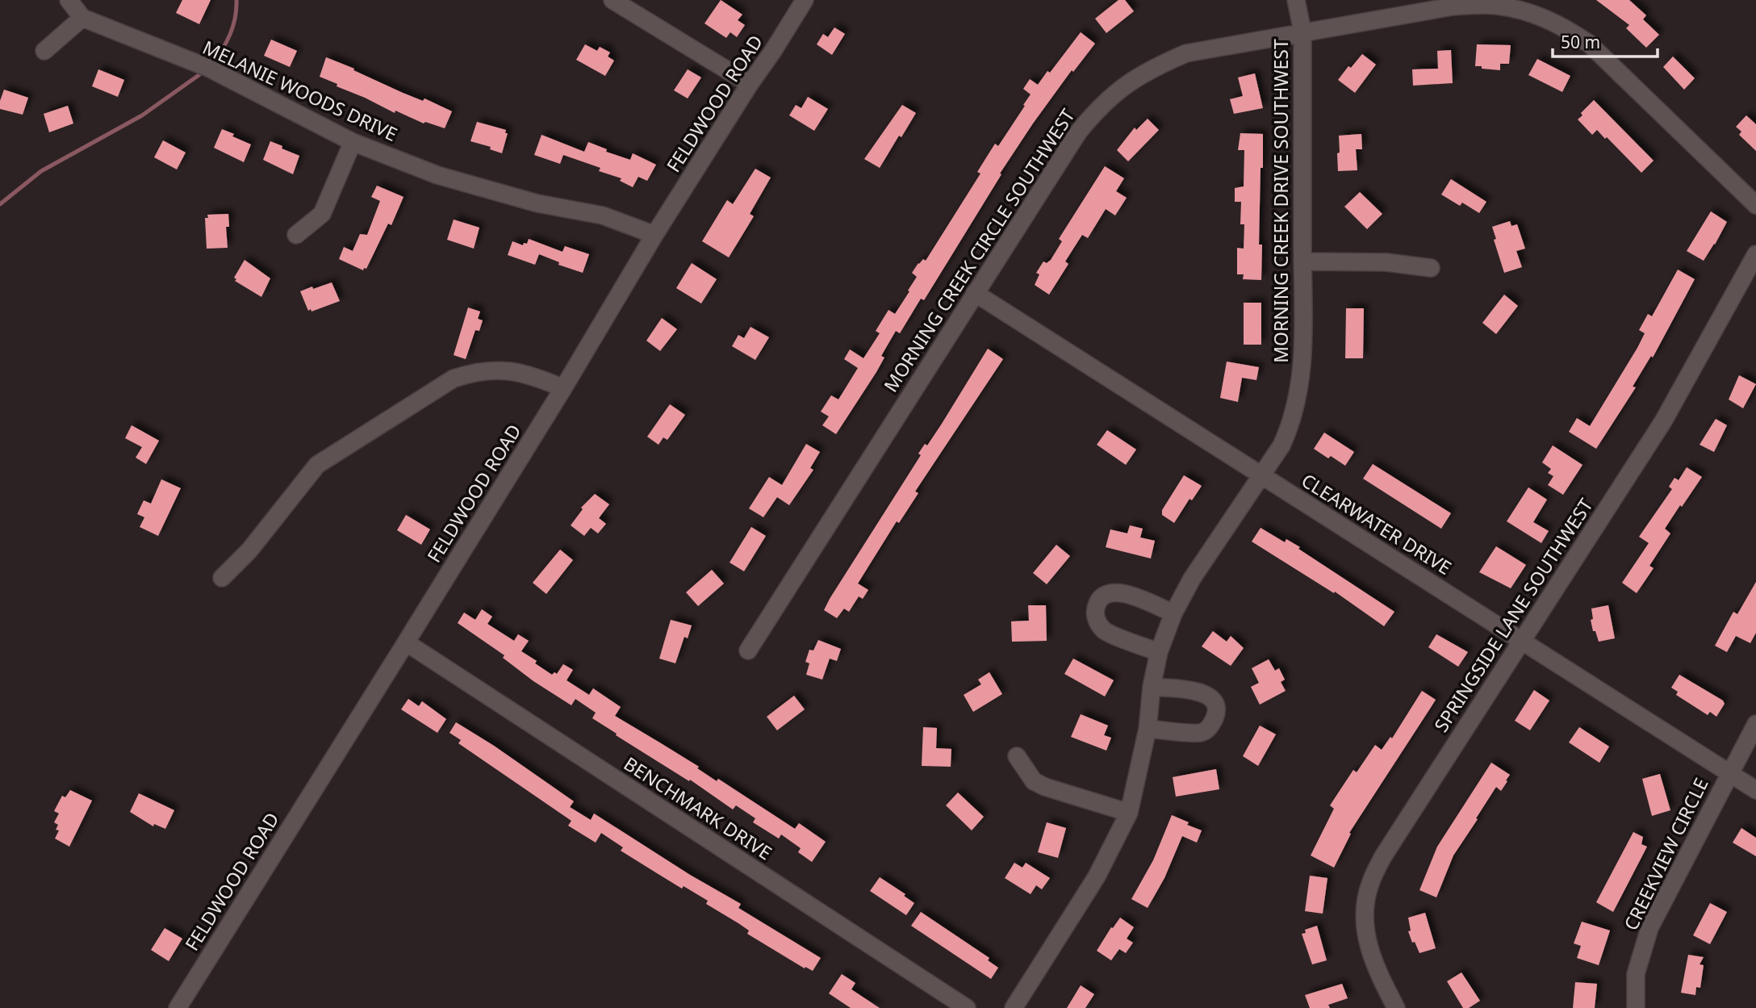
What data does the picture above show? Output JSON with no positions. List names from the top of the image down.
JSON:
{
  "streets": {
    "street": [
      "MELANIE WOODS DRIVE",
      "FELDWOOD ROAD",
      "MORNING CREEK DRIVE SOUTHWEST",
      "MORNING CREEK CIRCLE SOUTHWEST",
      "CLEARWATER DRIVE",
      "SPRINGSIDE LANE SOUTHWEST",
      "BENCHMARK DRIVE",
      "CREEKVIEW CIRCLE"
    ]
  },
  "crossings": [
    ["MELANIE WOODS DRIVE", "FELDWOOD ROAD"],
    ["FELDWOOD ROAD", "BENCHMARK DRIVE"],
    ["MORNING CREEK DRIVE SOUTHWEST", "MORNING CREEK CIRCLE SOUTHWEST"],
    ["MORNING CREEK DRIVE SOUTHWEST", "CLEARWATER DRIVE"],
    ["MORNING CREEK CIRCLE SOUTHWEST", "CLEARWATER DRIVE"],
    ["CLEARWATER DRIVE", "SPRINGSIDE LANE SOUTHWEST"],
    ["CLEARWATER DRIVE", "CREEKVIEW CIRCLE"]
  ],
  "scale_bar": "50 m"
}
